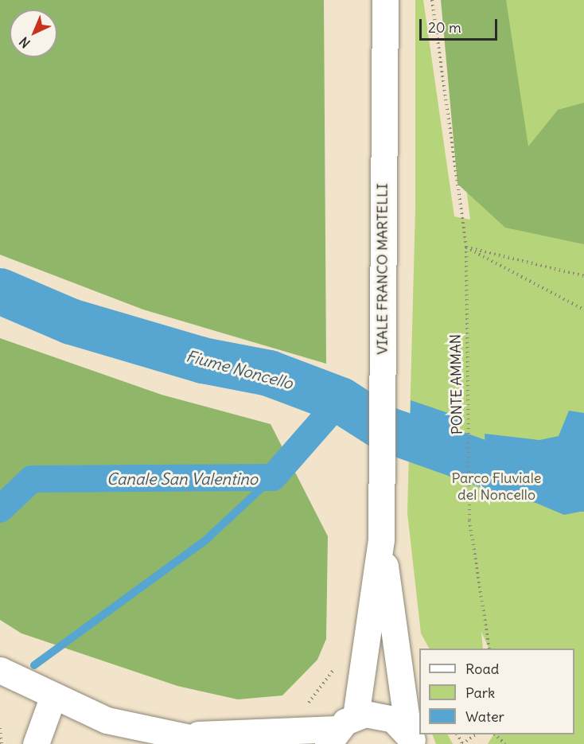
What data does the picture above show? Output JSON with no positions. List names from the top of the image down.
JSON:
{
  "streets": {
    "main road": ["VIALE FRANCO MARTELLI"],
    "path": ["PONTE AMMAN"]
  },
  "water": ["Fiume Noncello", "Canale San Valentino"],
  "parks": ["Parco Fluviale del Noncello"],
  "legend": ["Road", "Park", "Water"],
  "scale_bar": "20 m",
  "north": "bottom left"
}
